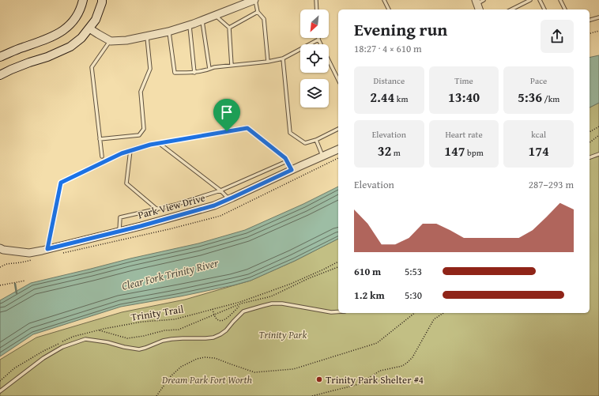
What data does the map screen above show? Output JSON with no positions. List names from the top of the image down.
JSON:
{
  "streets": {
    "street": ["Park View Drive"],
    "path": ["Trinity Trail"]
  },
  "water": ["Clear Fork Trinity River"],
  "parks": ["Trinity Park", "Dream Park Fort Worth"],
  "places": ["Trinity Park Shelter #4"],
  "north": "bottom left",
  "page": {
    "heading": ["Evening run", "18:27 · 4 × 610 m"],
    "stats": [
      ["Distance", "2.44 km"],
      ["Time", "13:40"],
      ["Pace", "5:36 /km"],
      ["Elevation", "32 m"],
      ["Heart rate", "147 bpm"],
      ["kcal", "174"]
    ],
    "chart": ["Elevation", "287–293 m"],
    "list": [
      {
        "name": "610 m",
        "note": "5:53"
      },
      {
        "name": "1.2 km",
        "note": "5:30"
      }
    ]
  }
}
